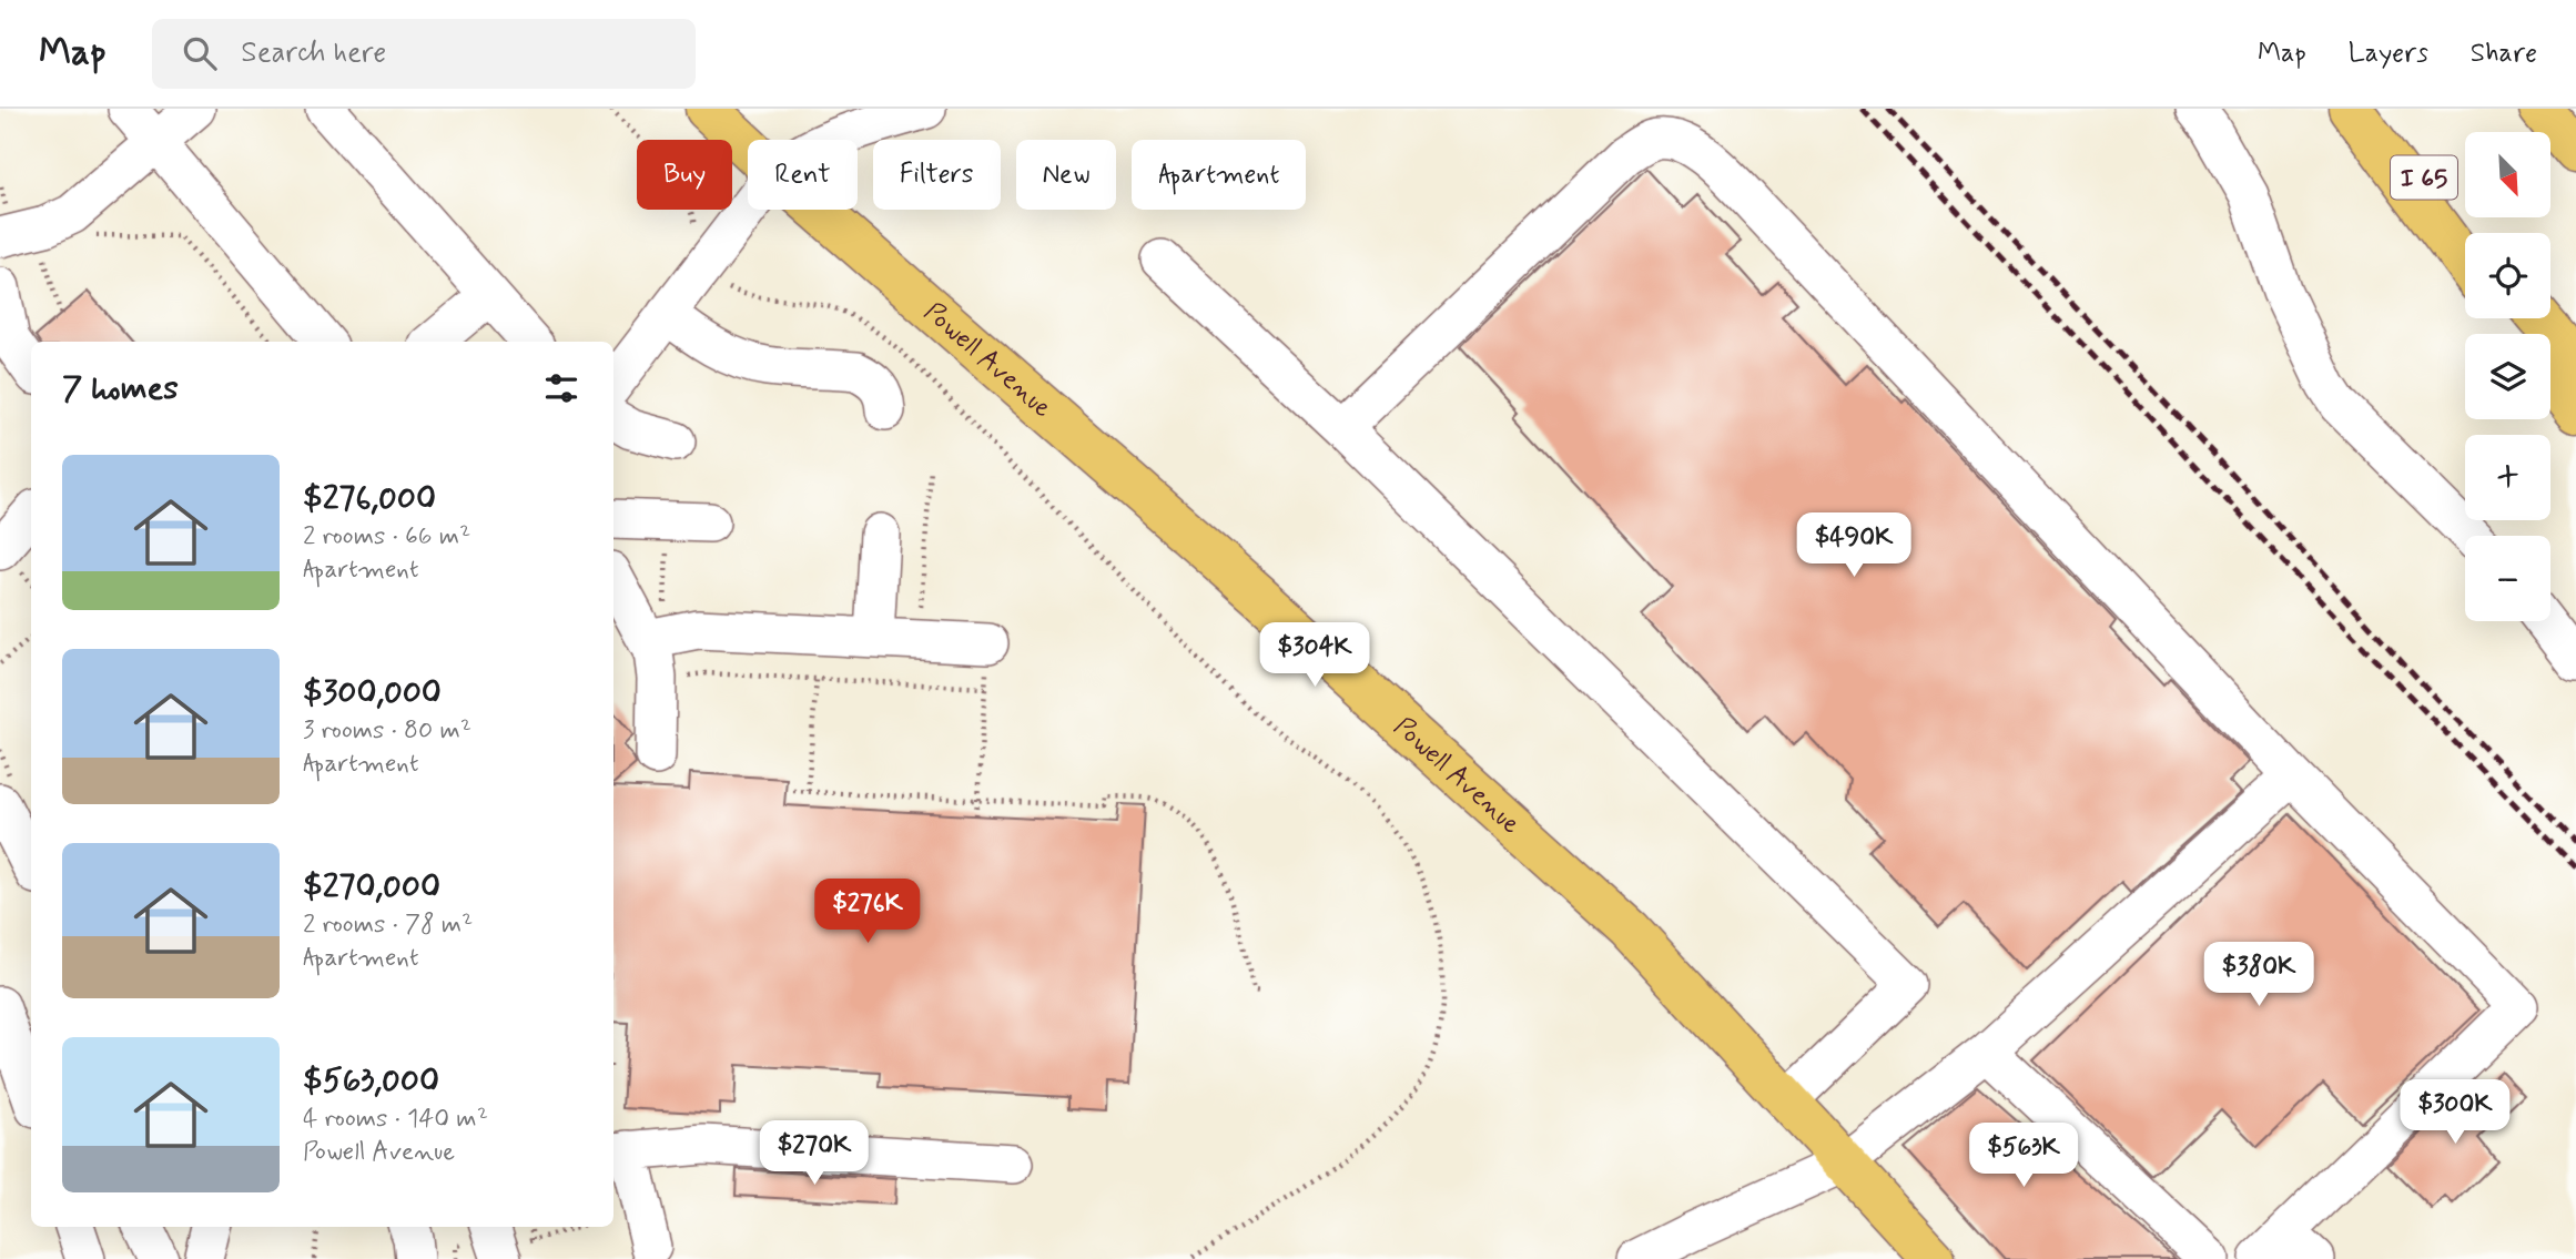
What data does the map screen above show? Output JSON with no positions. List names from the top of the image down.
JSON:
{
  "streets": {
    "main road": ["I 65", "Powell Avenue"]
  },
  "north": "bottom right",
  "page": {
    "header": "Map",
    "search": "Search here",
    "nav": ["Map", "Layers", "Share"],
    "map_buttons": ["+", "−"],
    "chip": [
      "Buy",
      "Rent",
      "Filters",
      "New",
      "Apartment"
    ],
    "heading": "7 homes",
    "list": [
      {
        "name": "$276,000",
        "note": "2 rooms · 66 m² · Apartment"
      },
      {
        "name": "$300,000",
        "note": "3 rooms · 80 m² · Apartment"
      },
      {
        "name": "$270,000",
        "note": "2 rooms · 78 m² · Apartment"
      },
      {
        "name": "$563,000",
        "note": "4 rooms · 140 m² · Powell Avenue"
      }
    ],
    "price": [
      "$490K",
      "$304K",
      "$276K",
      "$380K",
      "$300K",
      "$270K",
      "$563K"
    ]
  }
}
